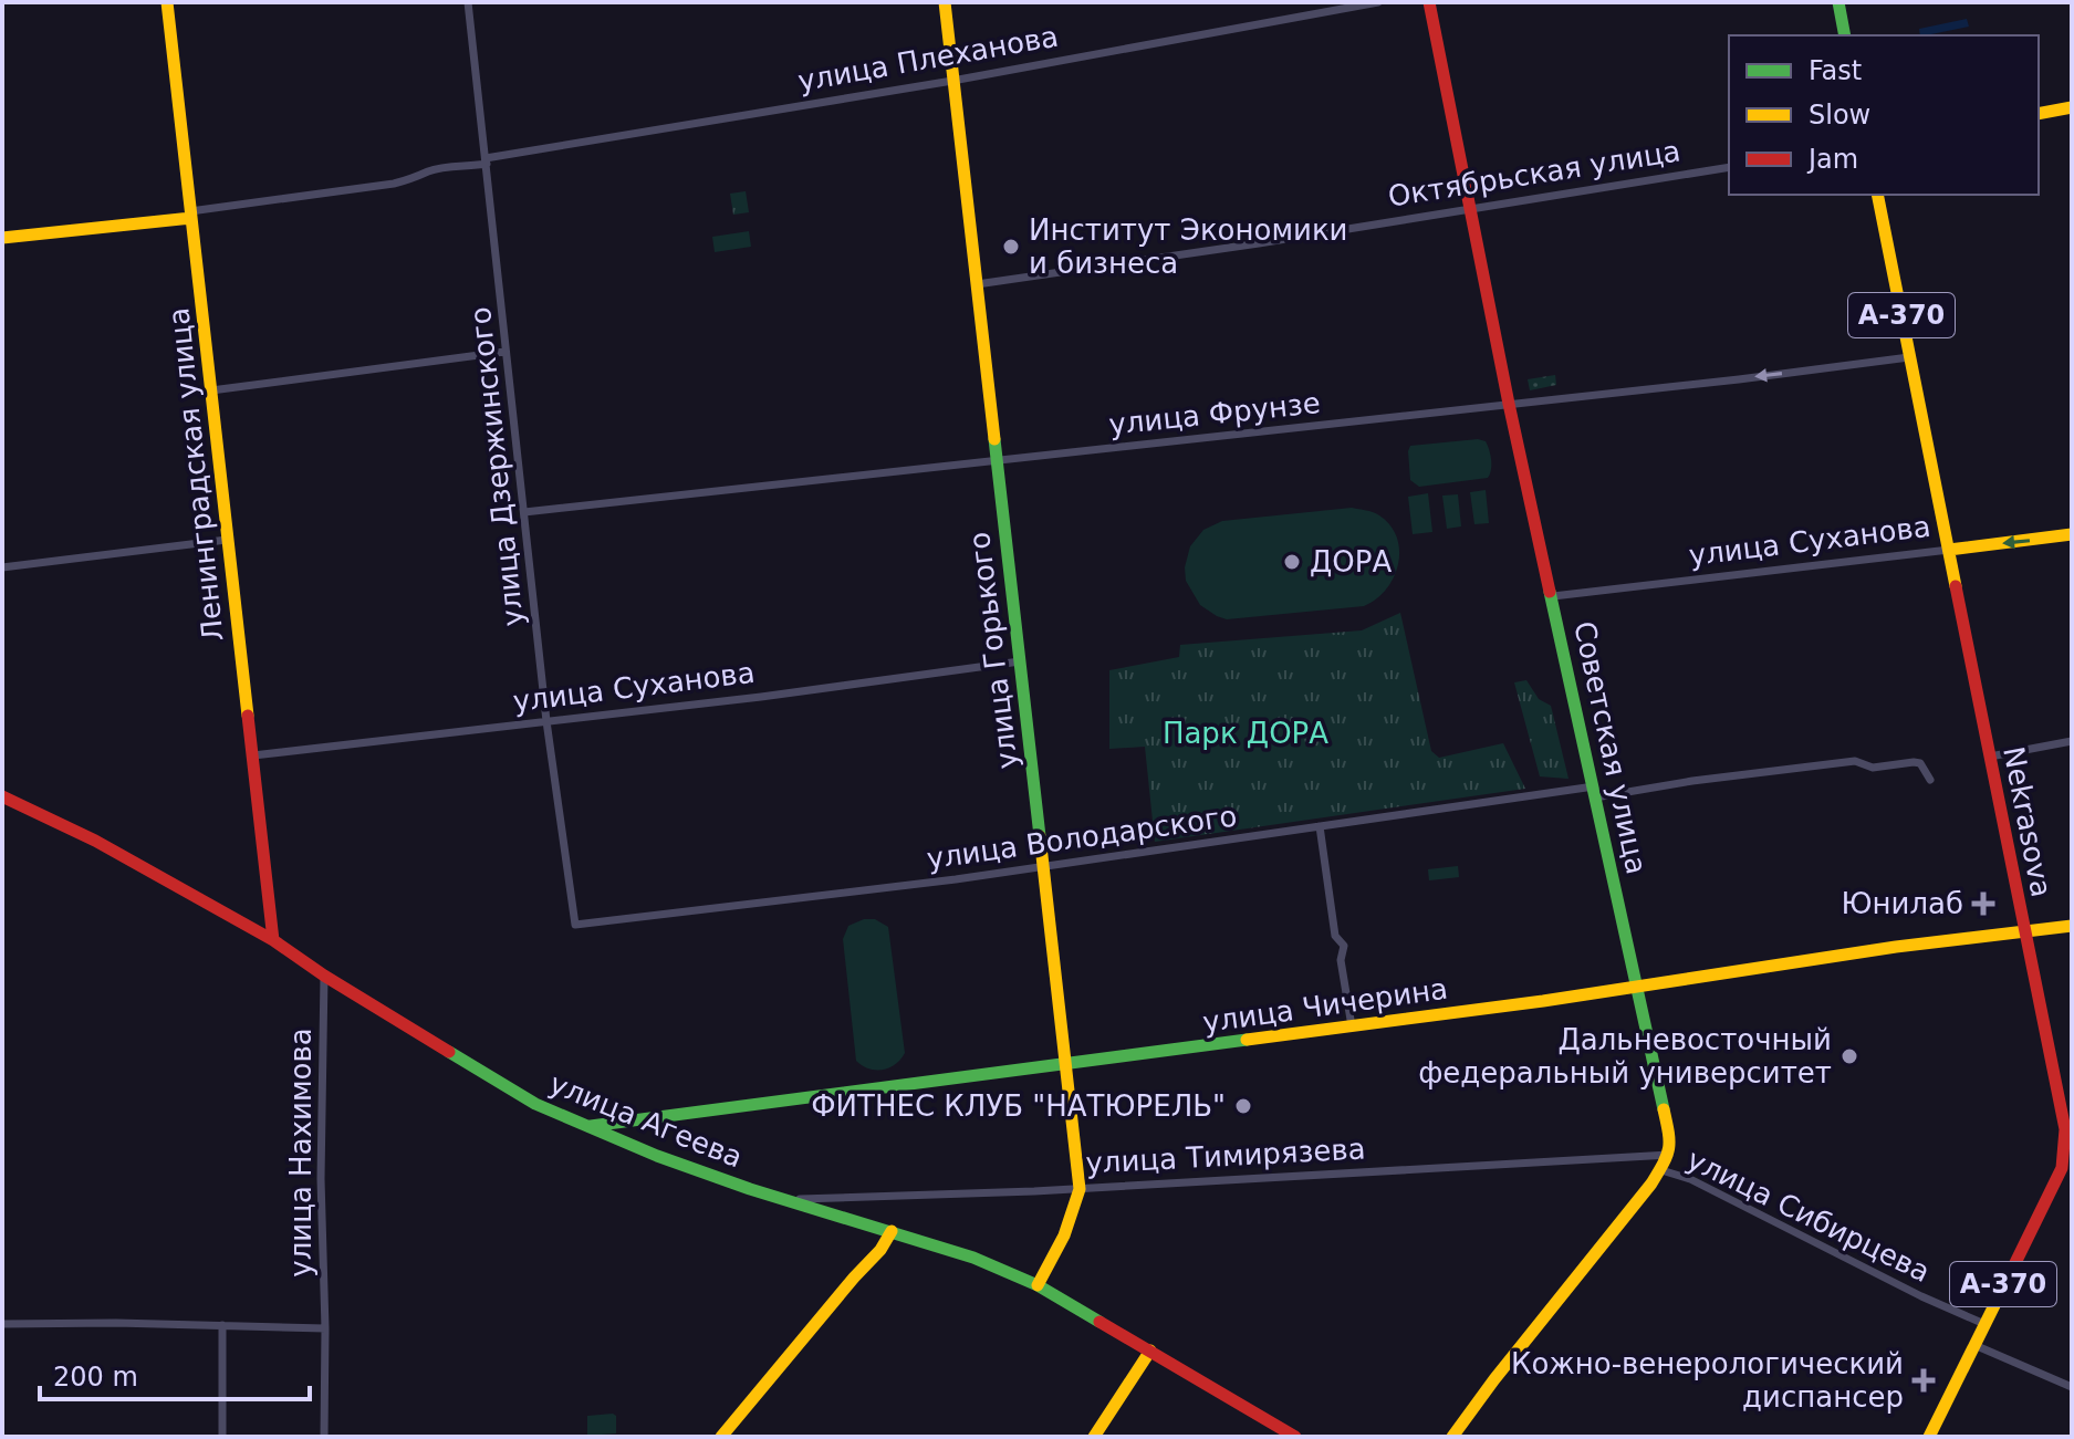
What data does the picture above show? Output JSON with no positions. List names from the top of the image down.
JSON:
{
  "streets": {
    "main road": [
      "улица Плеханова",
      "А-370",
      "Ленинградская улица",
      "улица Суханова",
      "улица Горького",
      "Советская улица",
      "Nekrasova",
      "улица Чичерина",
      "улица Агеева"
    ],
    "street": [
      "Октябрьская улица",
      "улица Фрунзе",
      "улица Дзержинского",
      "улица Володарского",
      "улица Нахимова",
      "улица Тимирязева",
      "улица Сибирцева"
    ]
  },
  "crossings": [
    ["улица Плеханова", "улица Дзержинского"],
    ["улица Плеханова", "Ленинградская улица"],
    ["улица Плеханова", "улица Горького"],
    ["Октябрьская улица", "улица Горького"],
    ["Октябрьская улица", "Советская улица"],
    ["улица Фрунзе", "улица Дзержинского"],
    ["улица Фрунзе", "улица Горького"],
    ["улица Фрунзе", "Советская улица"],
    ["улица Фрунзе", "Nekrasova"],
    ["улица Дзержинского", "улица Суханова"],
    ["улица Дзержинского", "улица Володарского"],
    ["Ленинградская улица", "улица Суханова"],
    ["Ленинградская улица", "улица Агеева"],
    ["улица Суханова", "улица Горького"],
    ["улица Суханова", "Советская улица"],
    ["улица Суханова", "Nekrasova"],
    ["улица Горького", "улица Володарского"],
    ["улица Горького", "улица Чичерина"],
    ["улица Горького", "улица Агеева"],
    ["улица Горького", "улица Тимирязева"],
    ["Советская улица", "улица Володарского"],
    ["Советская улица", "улица Чичерина"],
    ["Советская улица", "улица Тимирязева"],
    ["Nekrasova", "улица Чичерина"],
    ["Nekrasova", "улица Сибирцева"],
    ["улица Чичерина", "улица Агеева"],
    ["улица Агеева", "улица Нахимова"],
    ["улица Агеева", "улица Тимирязева"]
  ],
  "parks": ["Парк ДОРА"],
  "places": {
    "other": [
      "Институт Экономики и бизнеса",
      "ДОРА",
      "Дальневосточный федеральный университет",
      "ФИТНЕС КЛУБ \"НАТЮРЕЛЬ\""
    ],
    "health": ["Юнилаб", "Кожно-венерологический диспансер"]
  },
  "legend": ["Fast", "Slow", "Jam"],
  "scale_bar": "200 m"
}
